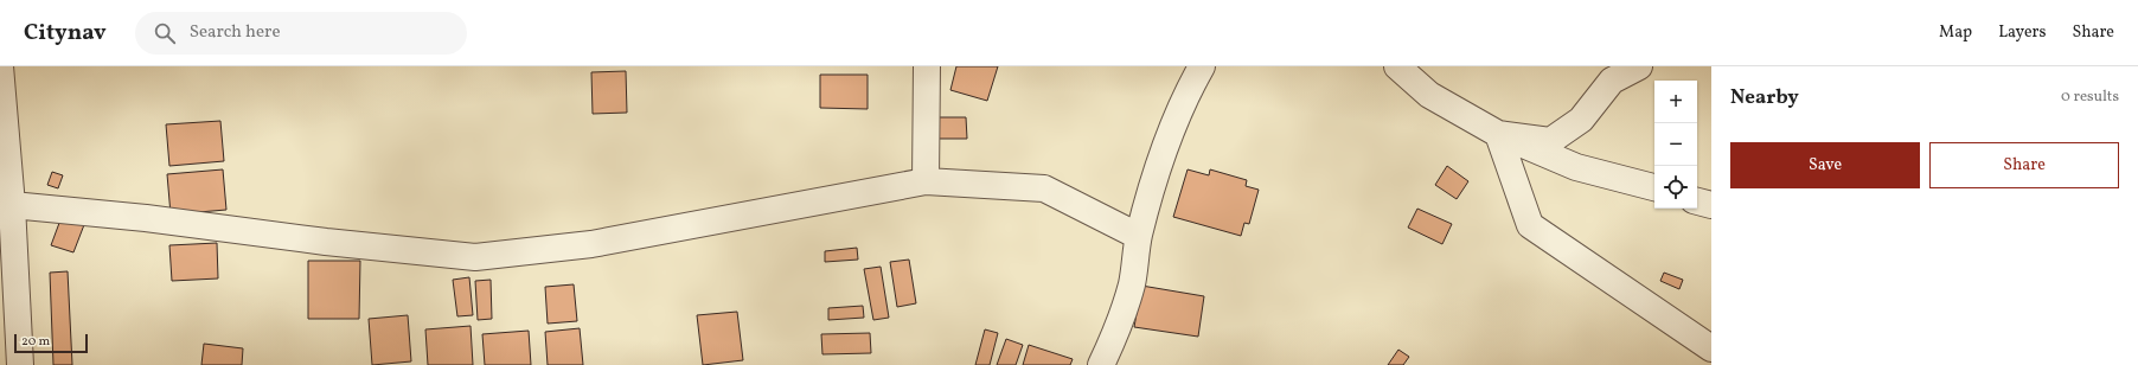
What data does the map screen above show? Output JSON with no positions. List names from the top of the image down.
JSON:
{
  "scale_bar": "20 m",
  "page": {
    "header": "Citynav",
    "search": "Search here",
    "nav": ["Map", "Layers", "Share"],
    "heading": ["Nearby", "0 results"],
    "map_buttons": ["+", "−"],
    "buttons": ["Save", "Share"],
    "scale": "20 m"
  }
}
